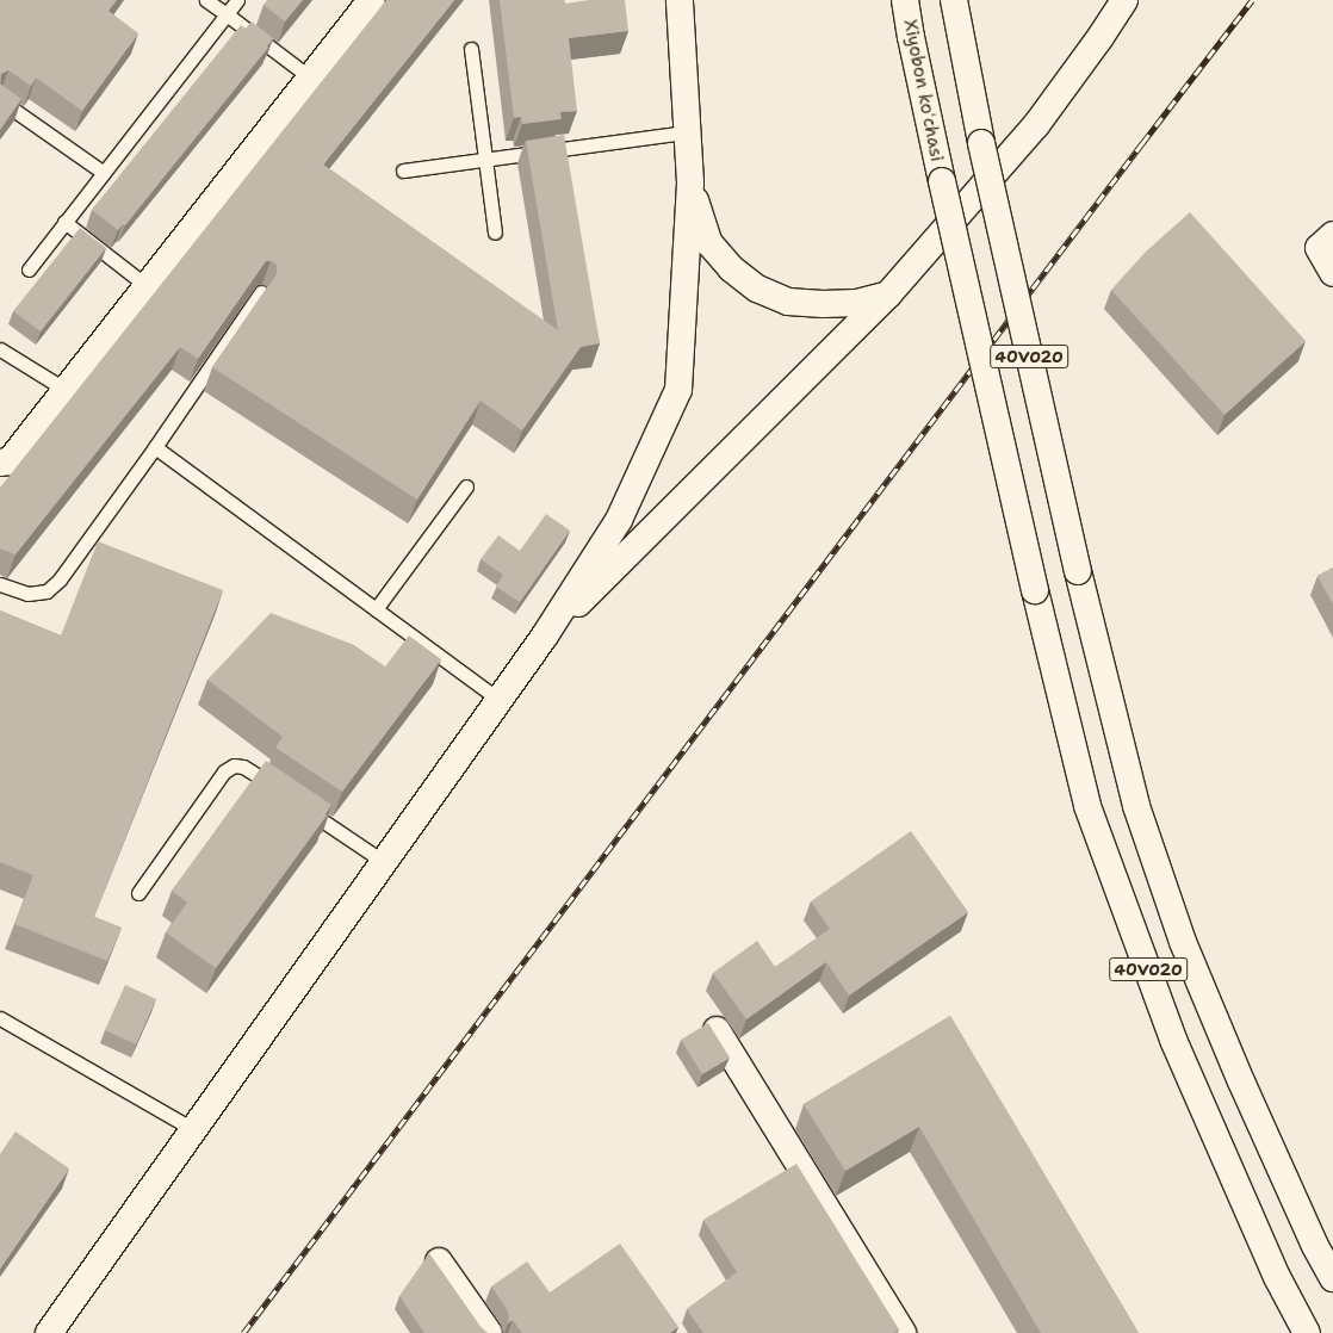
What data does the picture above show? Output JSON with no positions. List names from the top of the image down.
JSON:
{
  "streets": {
    "main road": ["Xiyobon koʻchasi", "40V020"]
  }
}
